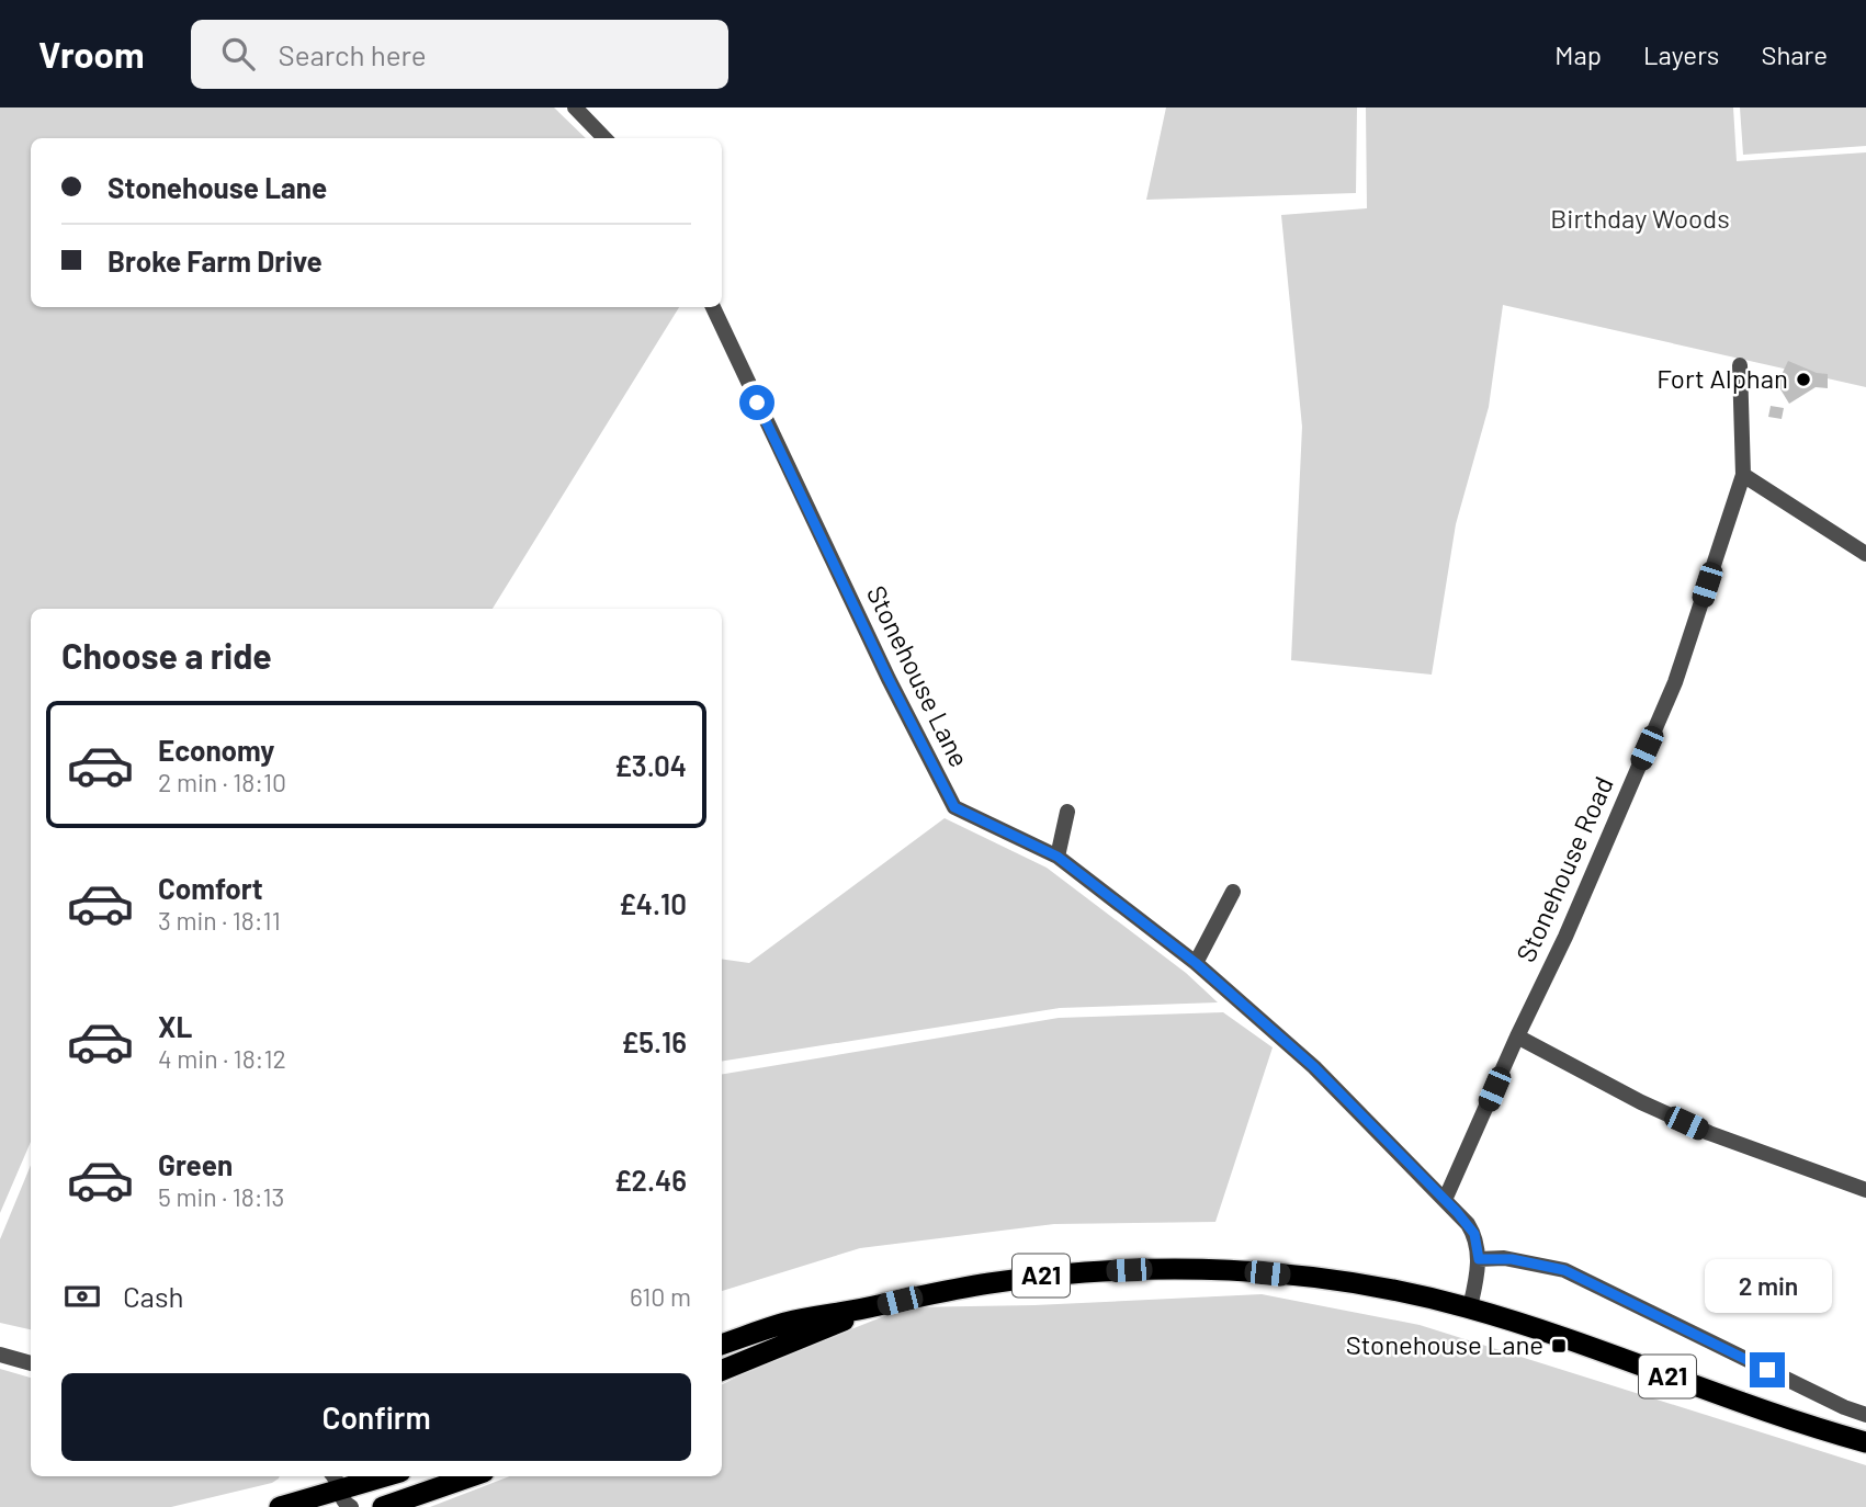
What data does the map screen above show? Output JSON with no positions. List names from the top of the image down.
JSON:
{
  "streets": {
    "highway": ["A21"],
    "street": ["Stonehouse Lane", "Stonehouse Road"]
  },
  "crossings": [
    ["Stonehouse Lane", "Stonehouse Road"]
  ],
  "parks": ["Birthday Woods"],
  "places": {
    "other": ["Fort Alphan"],
    "transit": ["Stonehouse Lane"]
  },
  "page": {
    "header": "Vroom",
    "search": "Search here",
    "nav": ["Map", "Layers", "Share"],
    "banner": ["Stonehouse Lane", "Broke Farm Drive"],
    "heading": "Choose a ride",
    "list": [
      {
        "name": "Economy",
        "note": "2 min · 18:10",
        "value": "£3.04"
      },
      {
        "name": "Comfort",
        "note": "3 min · 18:11",
        "value": "£4.10"
      },
      {
        "name": "XL",
        "note": "4 min · 18:12",
        "value": "£5.16"
      },
      {
        "name": "Green",
        "note": "5 min · 18:13",
        "value": "£2.46"
      }
    ],
    "pay": ["Cash", "610 m"],
    "bubble": "2 min",
    "buttons": "Confirm"
  }
}
